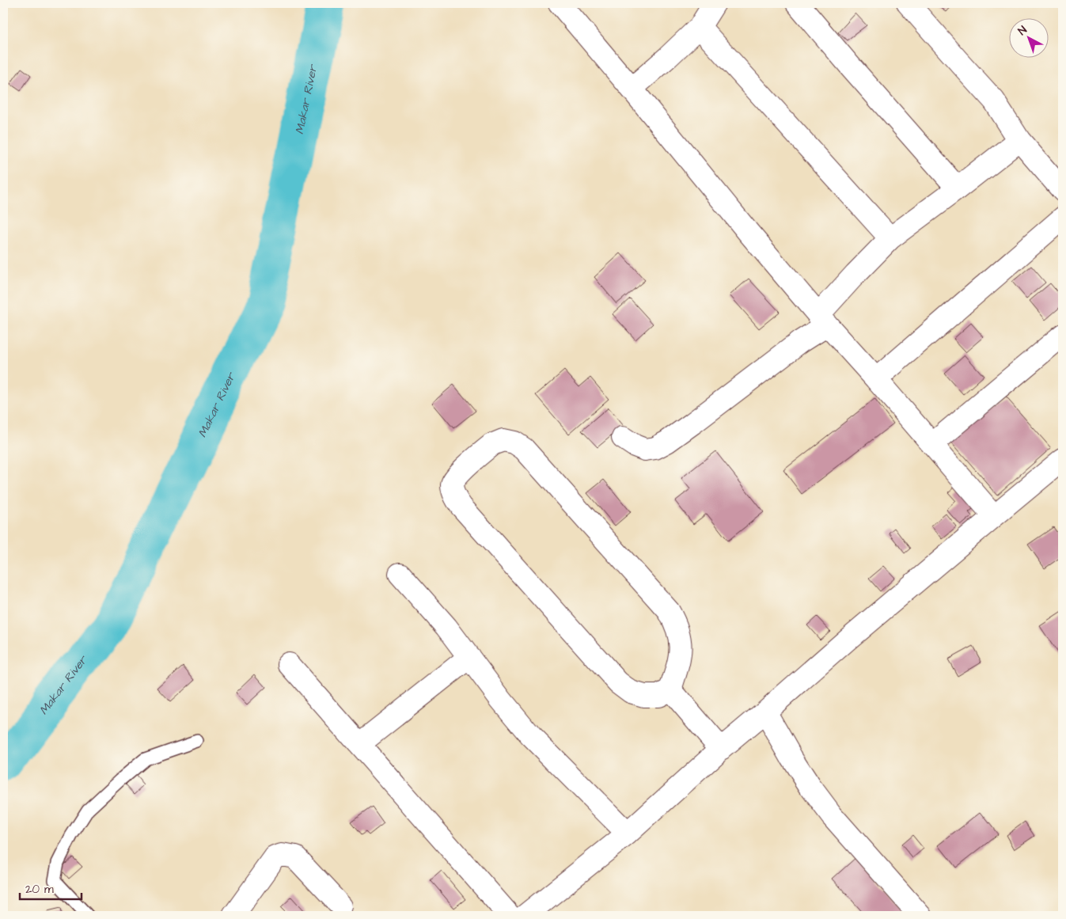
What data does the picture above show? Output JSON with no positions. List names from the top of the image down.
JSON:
{
  "water": ["Makar River"],
  "scale_bar": "20 m",
  "north": "top left"
}
